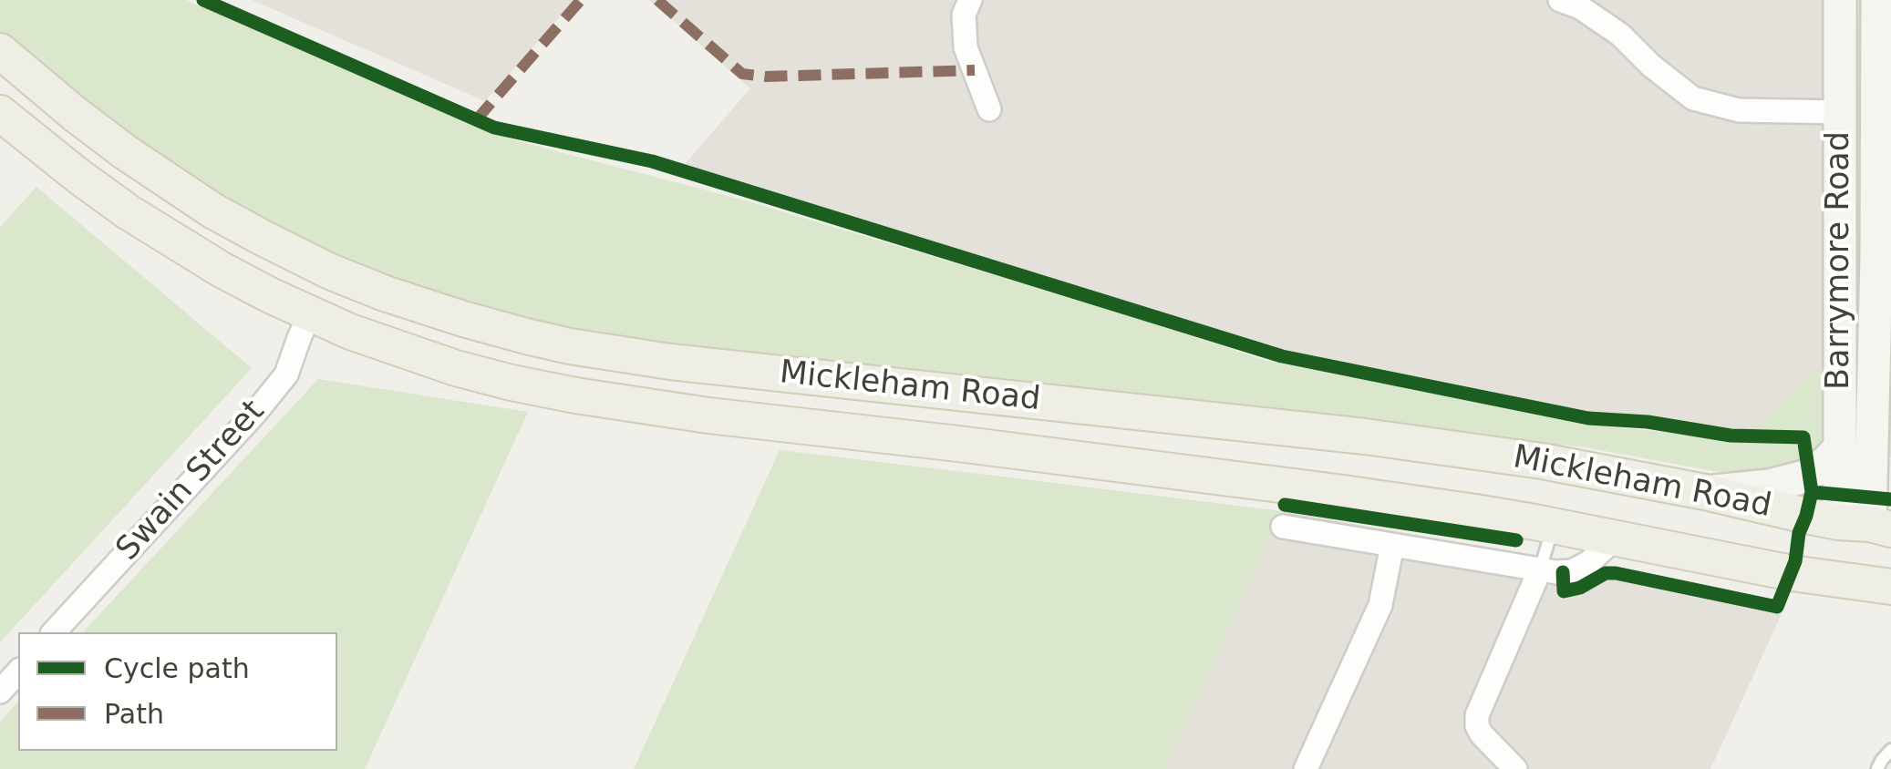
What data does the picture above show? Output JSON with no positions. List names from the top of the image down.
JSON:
{
  "streets": {
    "main road": ["Mickleham Road"],
    "street": ["Barrymore Road", "Swain Street"]
  },
  "crossings": [
    ["Barrymore Road", "Mickleham Road"],
    ["Mickleham Road", "Swain Street"]
  ],
  "legend": ["Cycle path", "Path"]
}
